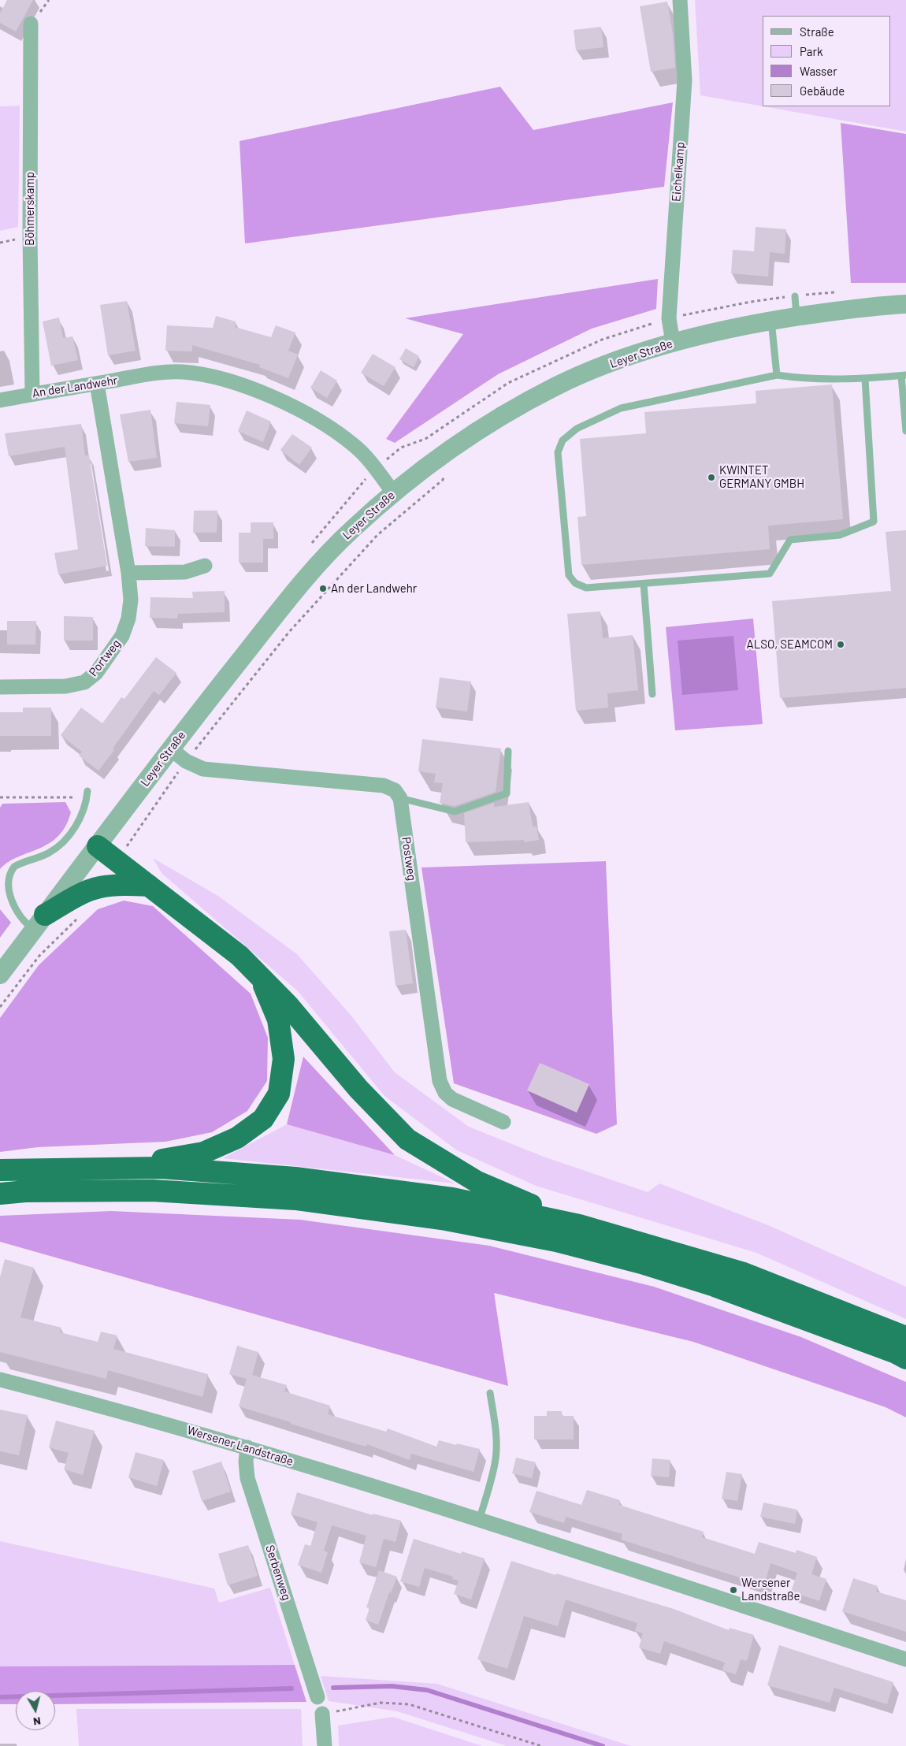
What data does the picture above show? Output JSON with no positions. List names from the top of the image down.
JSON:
{
  "streets": {
    "street": [
      "Eichelkamp",
      "Böhmerskamp",
      "Leyer Straße",
      "An der Landwehr",
      "Portweg",
      "Postweg",
      "Wersener Landstraße",
      "Serbenweg"
    ]
  },
  "crossings": [
    ["Eichelkamp", "Leyer Straße"],
    ["Böhmerskamp", "An der Landwehr"],
    ["Leyer Straße", "An der Landwehr"],
    ["An der Landwehr", "Portweg"],
    ["Wersener Landstraße", "Serbenweg"]
  ],
  "places": [
    "KWINTET GERMANY GMBH",
    "An der Landwehr",
    "ALSO, SEAMCOM",
    "Wersener Landstraße"
  ],
  "legend": [
    "Straße",
    "Park",
    "Wasser",
    "Gebäude"
  ],
  "north": "bottom"
}
